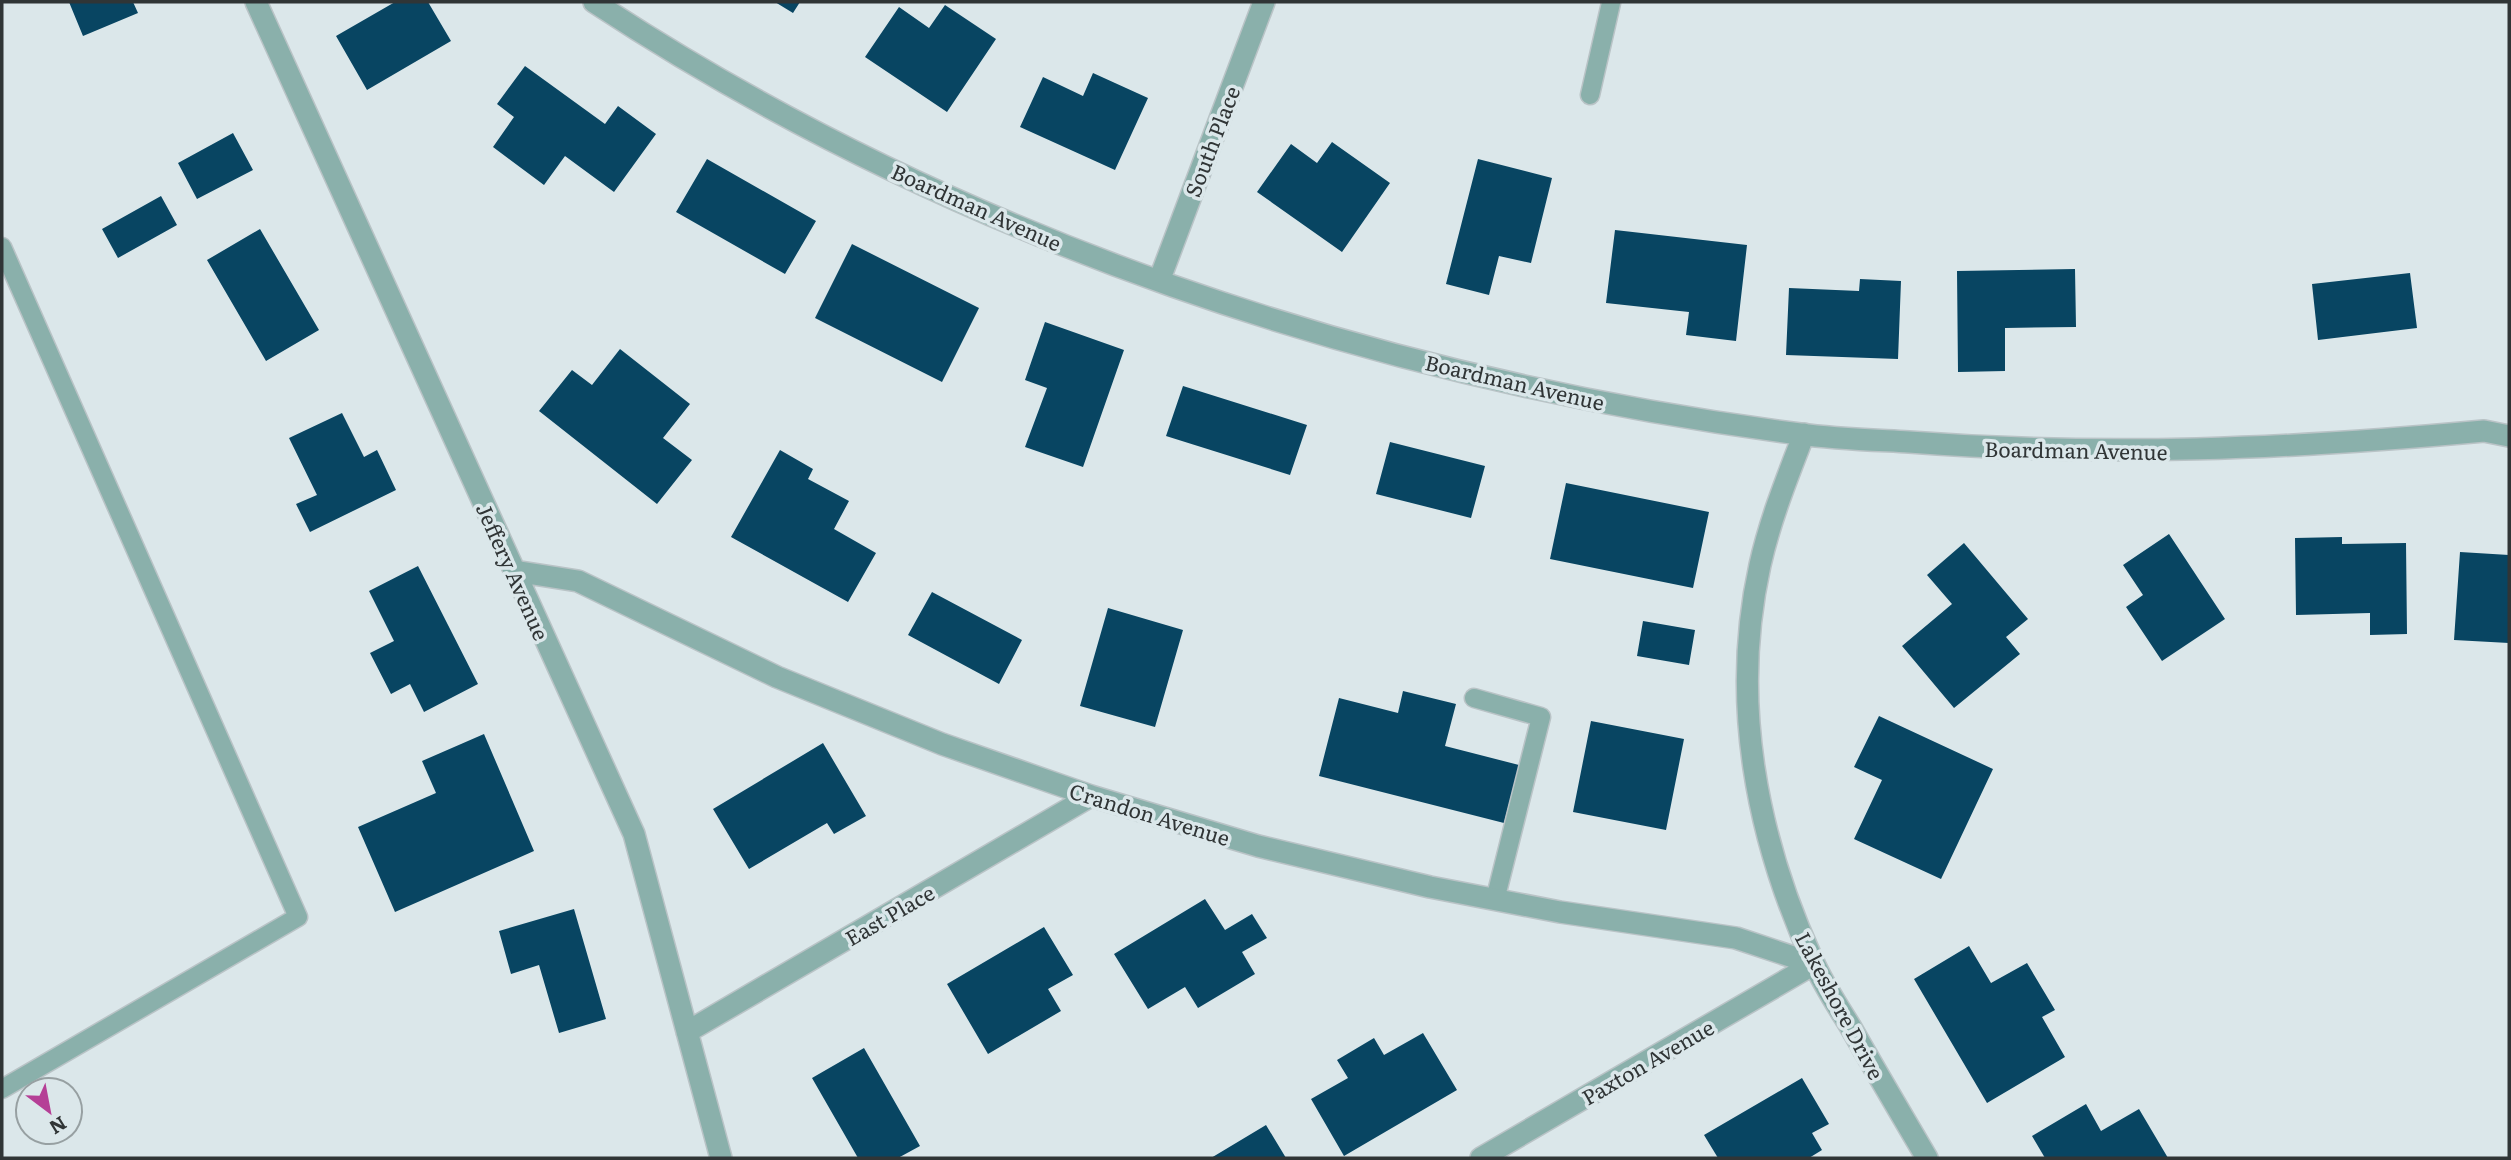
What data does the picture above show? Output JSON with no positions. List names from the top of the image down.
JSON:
{
  "streets": {
    "street": [
      "South Place",
      "Boardman Avenue",
      "Jeffery Avenue",
      "Crandon Avenue",
      "East Place",
      "Lakeshore Drive",
      "Paxton Avenue"
    ]
  },
  "crossings": [
    ["South Place", "Boardman Avenue"],
    ["Boardman Avenue", "Lakeshore Drive"],
    ["Jeffery Avenue", "Crandon Avenue"],
    ["Jeffery Avenue", "East Place"],
    ["Crandon Avenue", "East Place"],
    ["Crandon Avenue", "Lakeshore Drive"],
    ["Crandon Avenue", "Paxton Avenue"],
    ["Lakeshore Drive", "Paxton Avenue"]
  ],
  "north": "bottom right"
}
